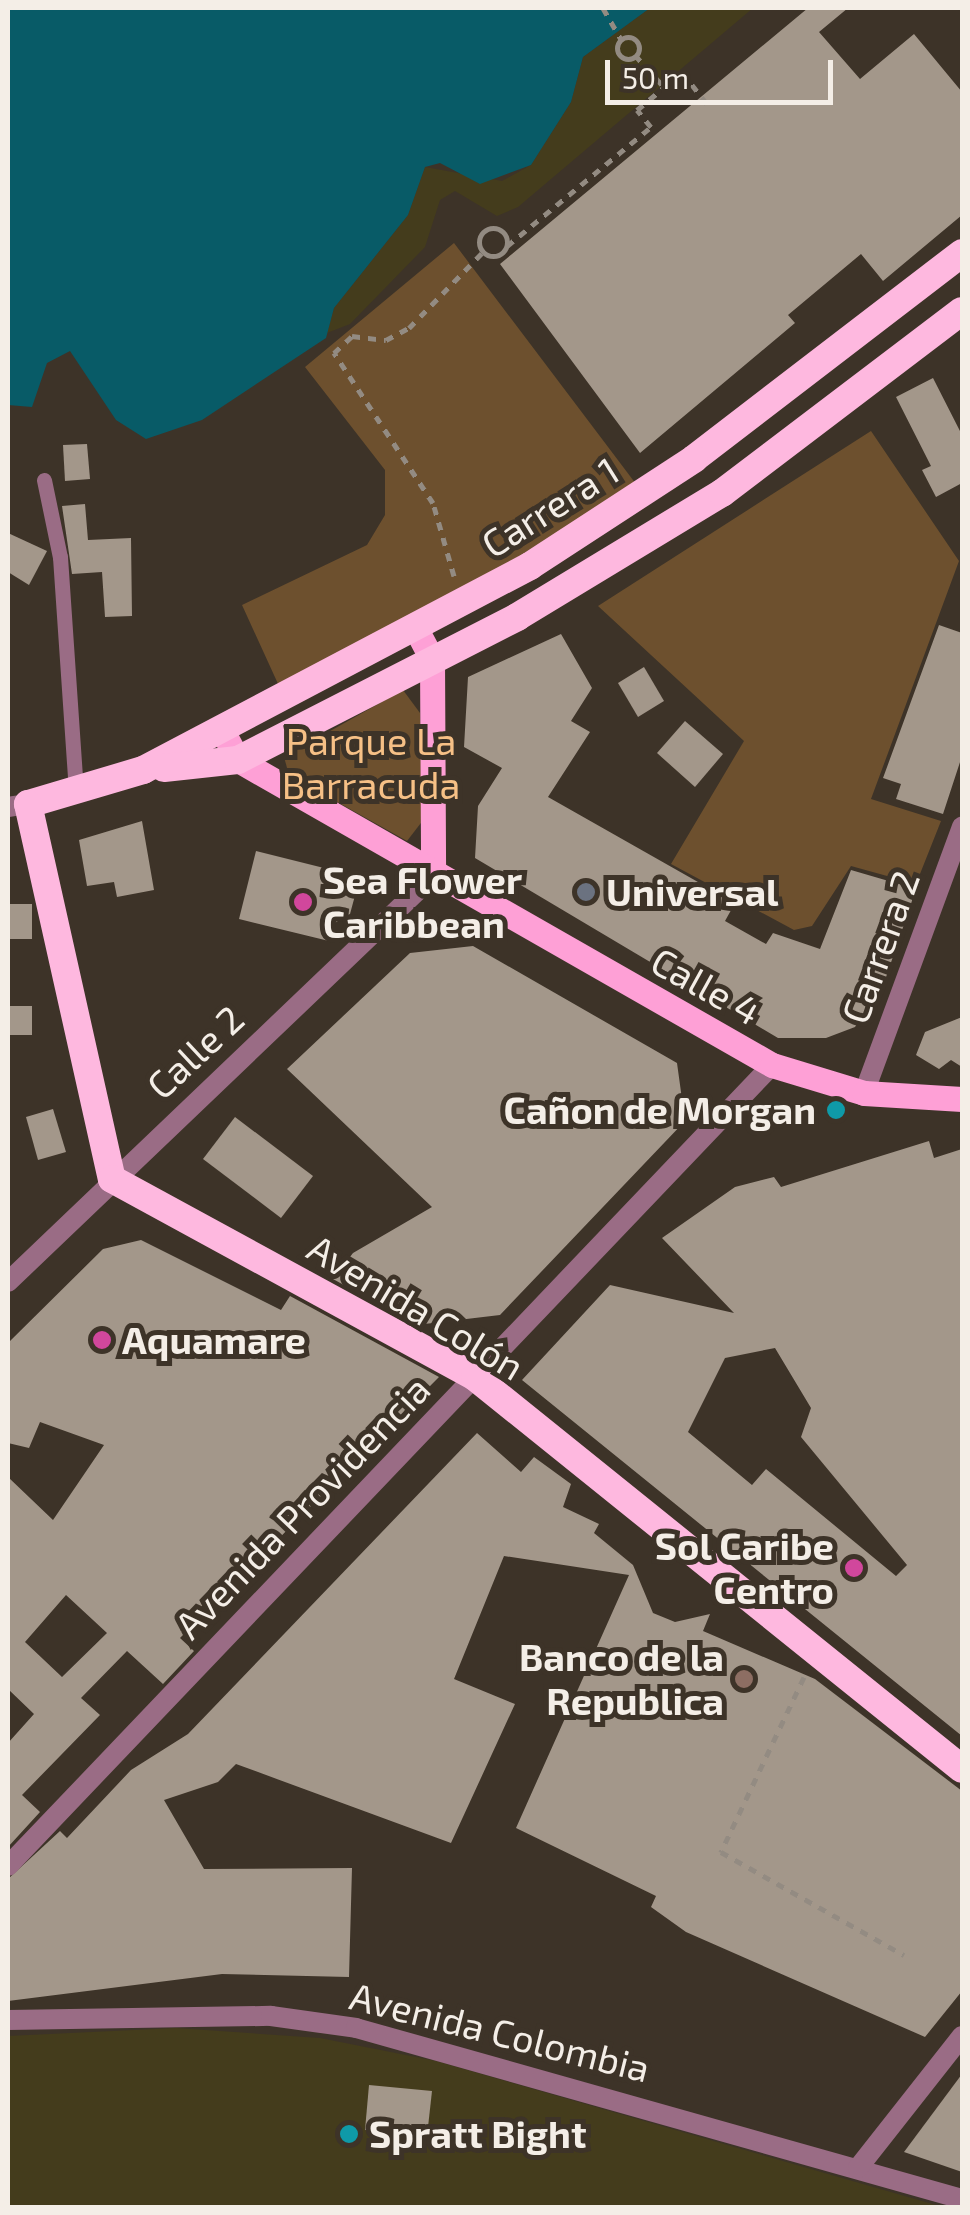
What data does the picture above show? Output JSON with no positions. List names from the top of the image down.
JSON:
{
  "streets": {
    "highway": ["Carrera 1", "Avenida Colón"],
    "main road": ["Calle 4"],
    "street": [
      "Carrera 2",
      "Calle 2",
      "Avenida Providencia",
      "Avenida Colombia"
    ]
  },
  "crossings": [
    ["Carrera 1", "Calle 4"],
    ["Carrera 2", "Calle 4"],
    ["Calle 4", "Calle 2"],
    ["Calle 4", "Avenida Providencia"],
    ["Calle 2", "Avenida Colón"],
    ["Avenida Colón", "Avenida Providencia"]
  ],
  "parks": ["Parque La Barracuda"],
  "places": [
    "Universal",
    "Sea Flower Caribbean",
    "Cañon de Morgan",
    "Aquamare",
    "Sol Caribe Centro",
    "Banco de la Republica",
    "Spratt Bight"
  ],
  "scale_bar": "50 m"
}
